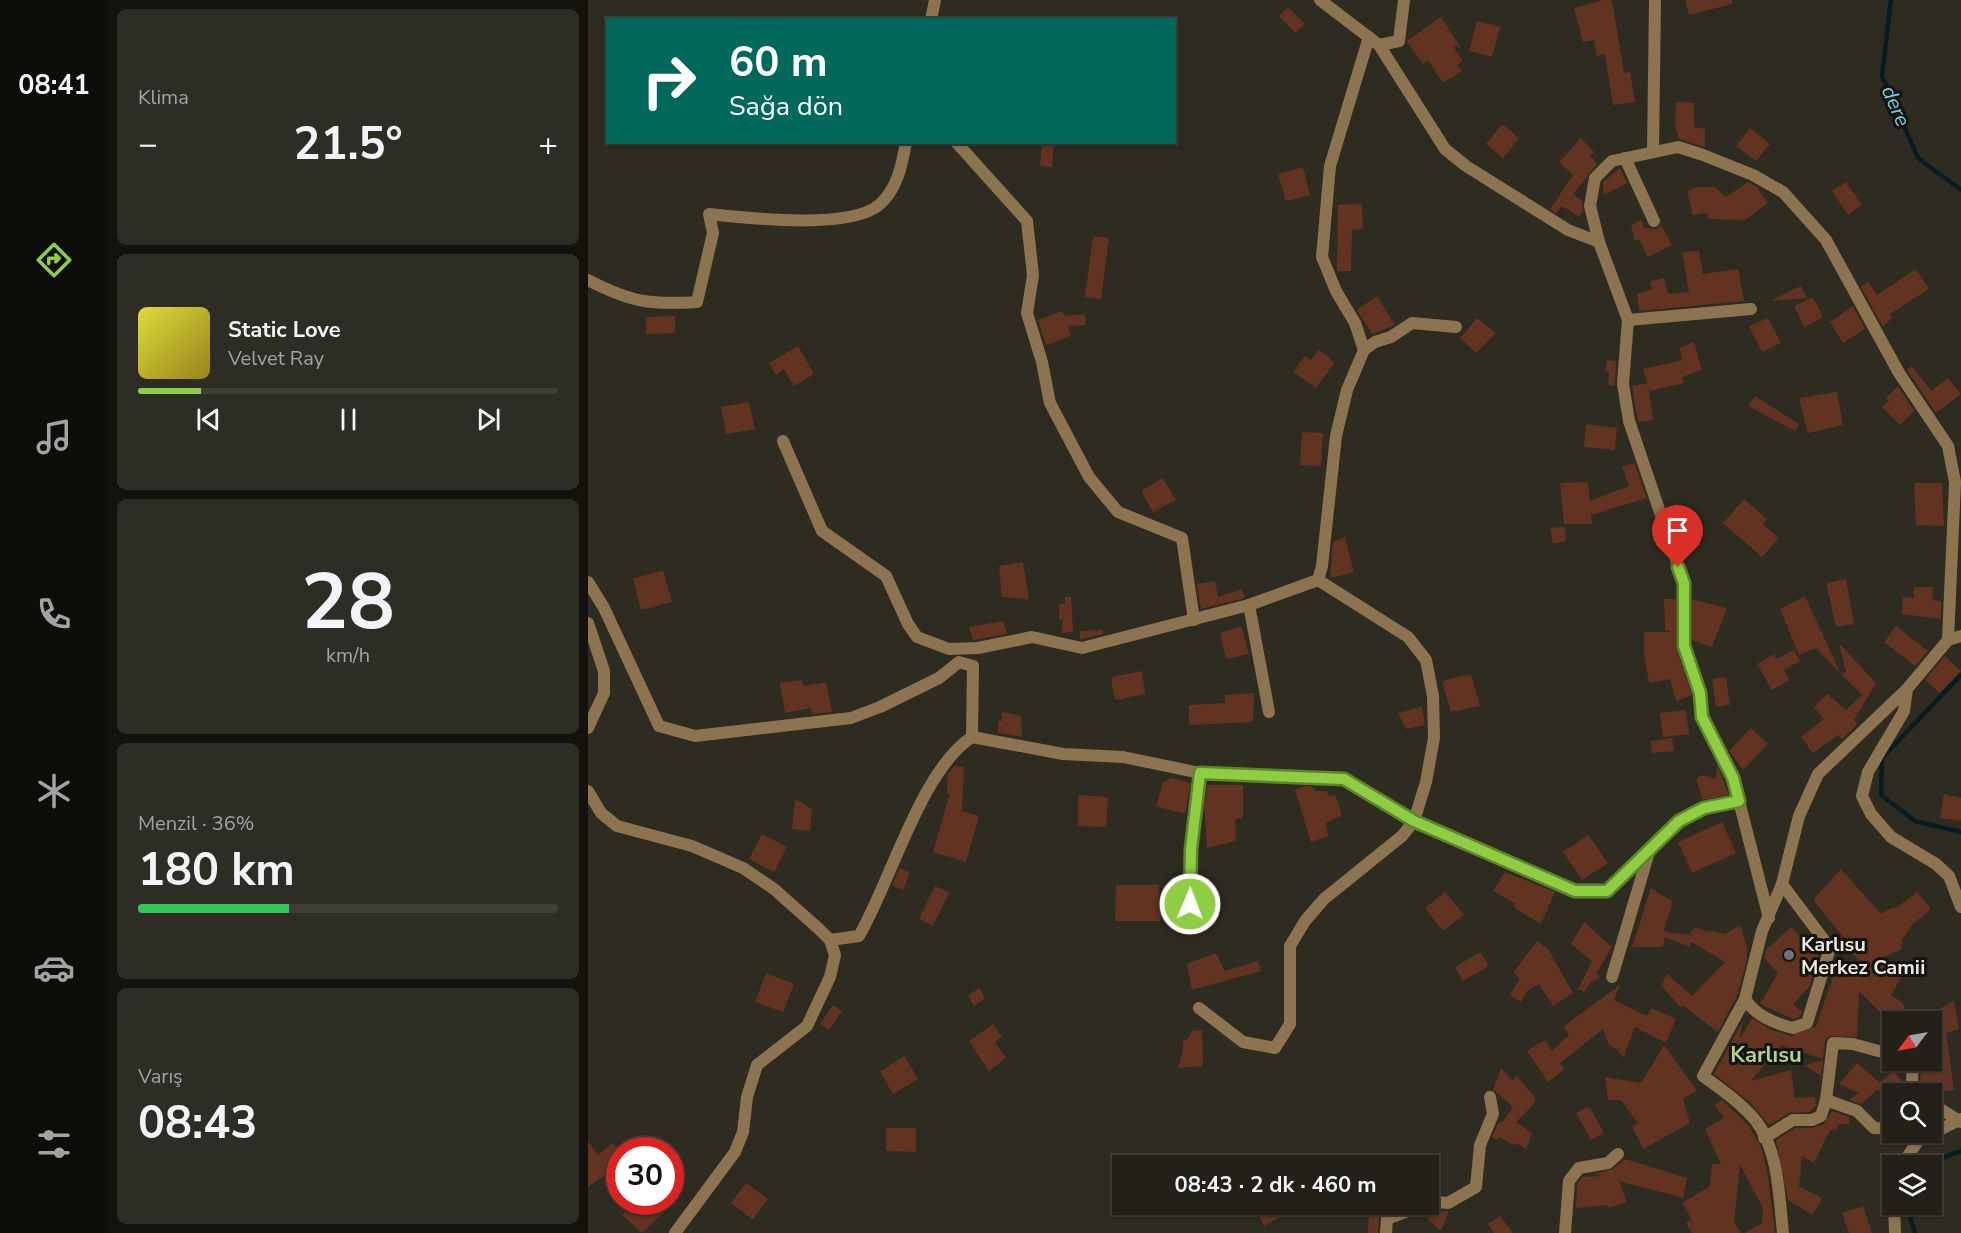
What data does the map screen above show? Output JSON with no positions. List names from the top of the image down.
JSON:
{
  "districts": ["Karlısu"],
  "water": ["dere"],
  "places": ["Karlısu Merkez Camii"],
  "north": "bottom left",
  "page": {
    "tabs": "08:41",
    "tile": [
      "Klima",
      ["28", "km/h"],
      ["Menzil · 36%", "180 km"],
      ["Varış", "08:43"]
    ],
    "turn": ["60 m", "Sağa dön"],
    "heat": ["−", "21.5°", "+"],
    "song": ["Static Love", "Velvet Ray"],
    "limit": "30",
    "trip": "08:43 · 2 dk · 460 m"
  }
}
